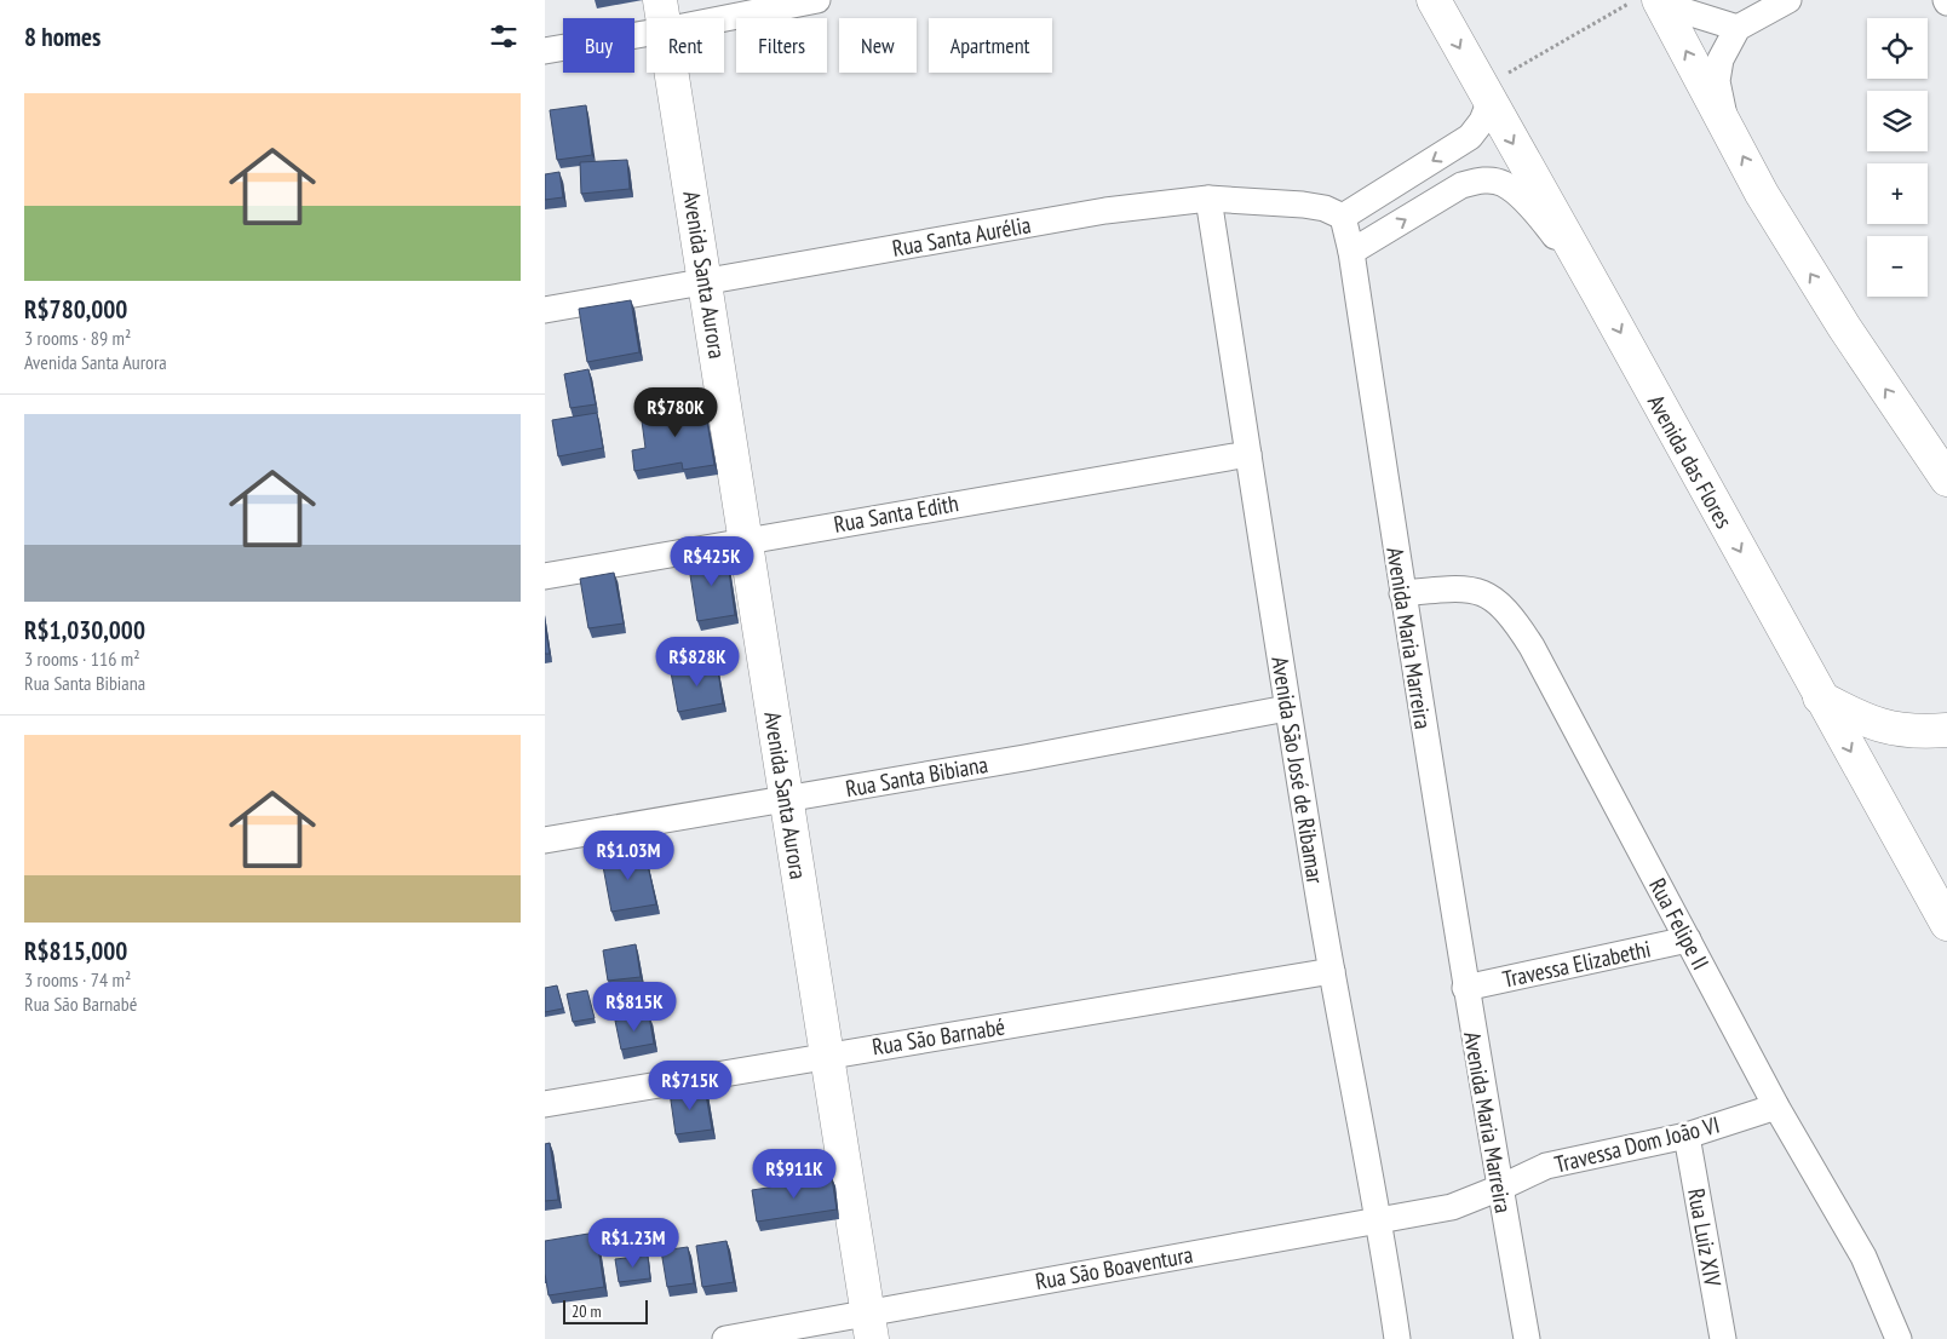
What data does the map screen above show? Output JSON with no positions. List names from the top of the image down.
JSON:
{
  "streets": {
    "main road": ["Avenida Santa Aurora", "Avenida das Flores"],
    "street": [
      "Rua Santa Aurélia",
      "Rua Santa Edith",
      "Avenida Maria Marreira",
      "Avenida São José de Ribamar",
      "Rua Santa Bibiana",
      "Rua Felipe II",
      "Travessa Elizabethi",
      "Rua São Barnabé",
      "Travessa Dom João VI",
      "Rua Luiz XIV",
      "Rua São Boaventura"
    ]
  },
  "crossings": [
    ["Rua Santa Aurélia", "Avenida Santa Aurora"],
    ["Rua Santa Aurélia", "Avenida São José de Ribamar"],
    ["Avenida Santa Aurora", "Rua Santa Edith"],
    ["Avenida Santa Aurora", "Rua Santa Bibiana"],
    ["Avenida Santa Aurora", "Rua São Barnabé"],
    ["Avenida Santa Aurora", "Rua São Boaventura"],
    ["Rua Santa Edith", "Avenida São José de Ribamar"],
    ["Avenida Maria Marreira", "Rua Felipe II"],
    ["Avenida Maria Marreira", "Travessa Elizabethi"],
    ["Avenida Maria Marreira", "Travessa Dom João VI"],
    ["Avenida Maria Marreira", "Rua São Boaventura"],
    ["Avenida São José de Ribamar", "Rua Santa Bibiana"],
    ["Avenida São José de Ribamar", "Rua São Barnabé"],
    ["Avenida São José de Ribamar", "Rua São Boaventura"],
    ["Rua Felipe II", "Travessa Elizabethi"],
    ["Rua Felipe II", "Travessa Dom João VI"],
    ["Travessa Dom João VI", "Rua Luiz XIV"],
    ["Travessa Dom João VI", "Rua São Boaventura"]
  ],
  "scale_bar": "20 m",
  "page": {
    "heading": "8 homes",
    "map_buttons": ["+", "−"],
    "chip": [
      "Buy",
      "Rent",
      "Filters",
      "New",
      "Apartment"
    ],
    "list": [
      {
        "name": "R$780,000",
        "note": "3 rooms · 89 m² · Avenida Santa Aurora"
      },
      {
        "name": "R$1,030,000",
        "note": "3 rooms · 116 m² · Rua Santa Bibiana"
      },
      {
        "name": "R$815,000",
        "note": "3 rooms · 74 m² · Rua São Barnabé"
      }
    ],
    "price": [
      "R$780K",
      "R$425K",
      "R$828K",
      "R$1.03M",
      "R$815K",
      "R$715K",
      "R$911K",
      "R$1.23M"
    ],
    "scale": "20 m"
  }
}
